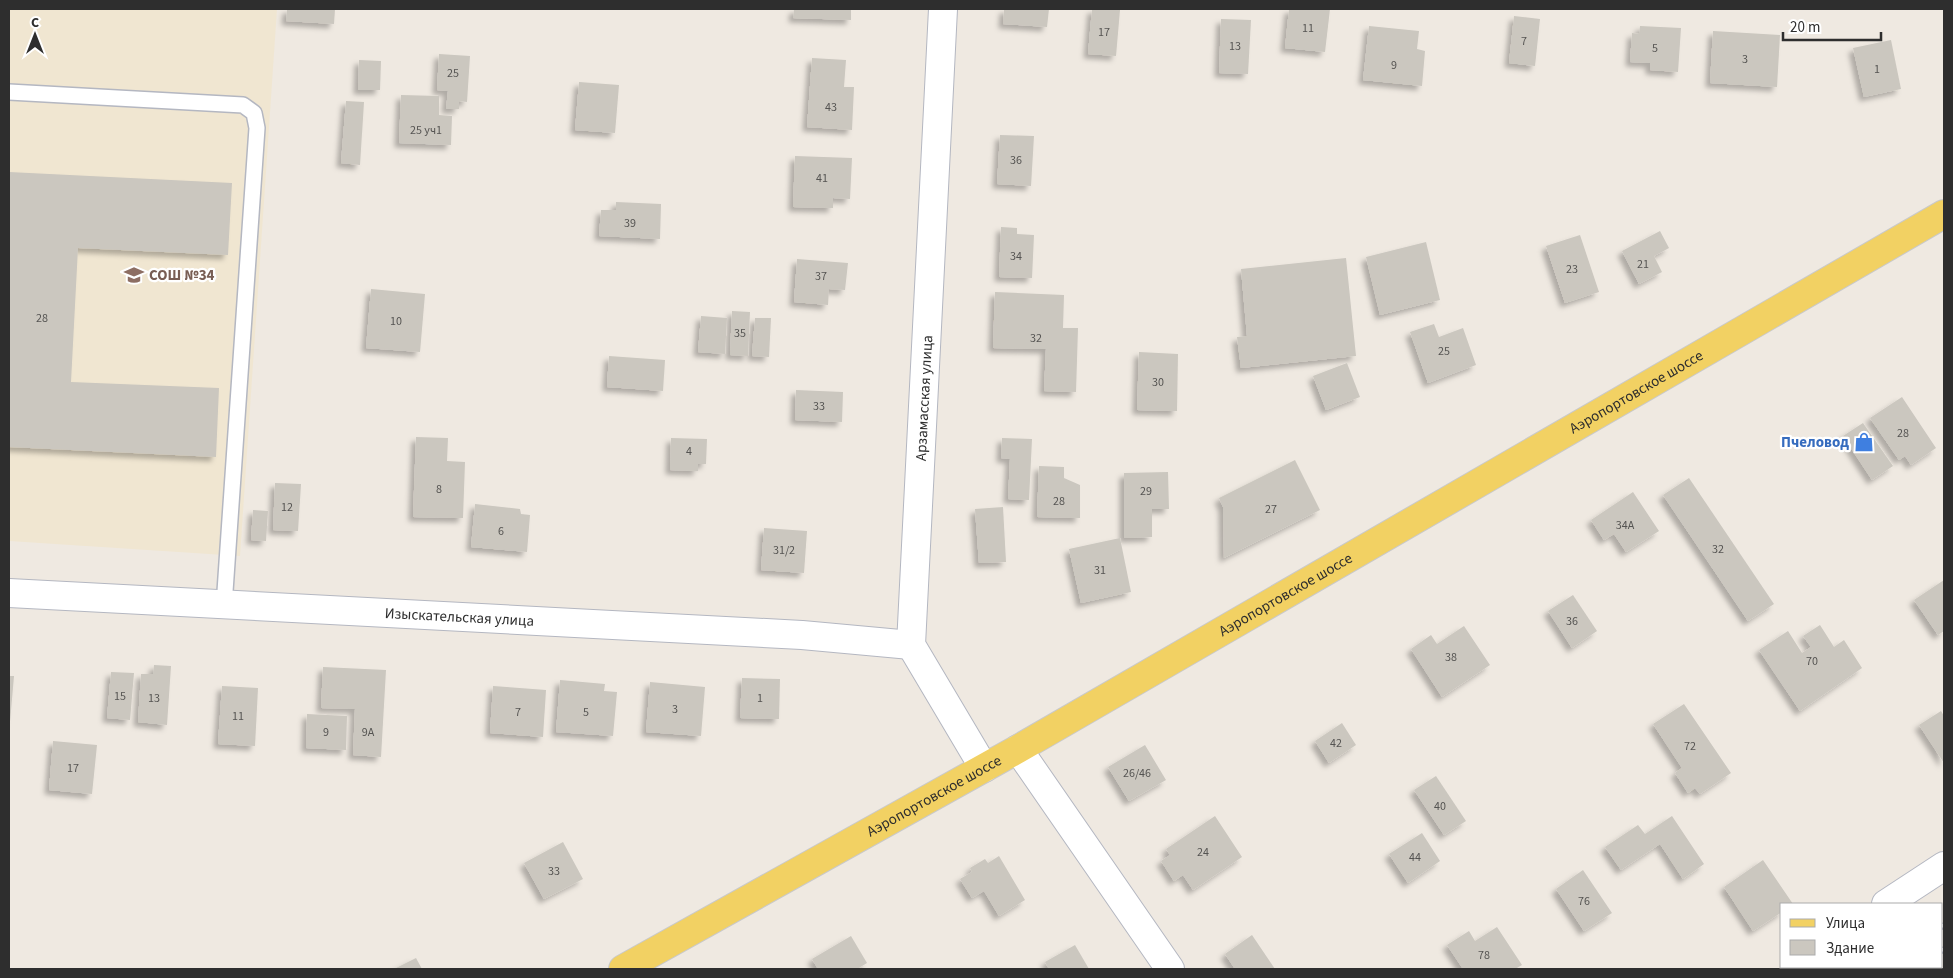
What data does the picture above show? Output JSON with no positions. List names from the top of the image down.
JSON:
{
  "streets": {
    "main road": ["Аэропортовское шоссе"],
    "street": ["Арзамасская улица", "Изыскательская улица"]
  },
  "crossings": [
    ["Арзамасская улица", "Изыскательская улица"]
  ],
  "places": {
    "school or university": ["СОШ №34"],
    "shop": ["Пчеловод"]
  },
  "house_numbers": [
    "11",
    "17",
    "7",
    "13",
    "5",
    "3",
    "9",
    "1",
    "25",
    "43",
    "25 уч1",
    "36",
    "41",
    "39",
    "34",
    "21",
    "23",
    "37",
    "28",
    "10",
    "35",
    "32",
    "25",
    "30",
    "33",
    "28",
    "4",
    "8",
    "29",
    "28",
    "12",
    "27",
    "34А",
    "6",
    "32",
    "31/2",
    "31",
    "36",
    "38",
    "70",
    "15",
    "13",
    "1",
    "3",
    "7",
    "5",
    "11",
    "9",
    "9А",
    "42",
    "72",
    "17",
    "26/46",
    "40",
    "24",
    "44",
    "33",
    "76",
    "78"
  ],
  "legend": ["Улица", "Здание"],
  "scale_bar": "20 m",
  "north": "top"
}
